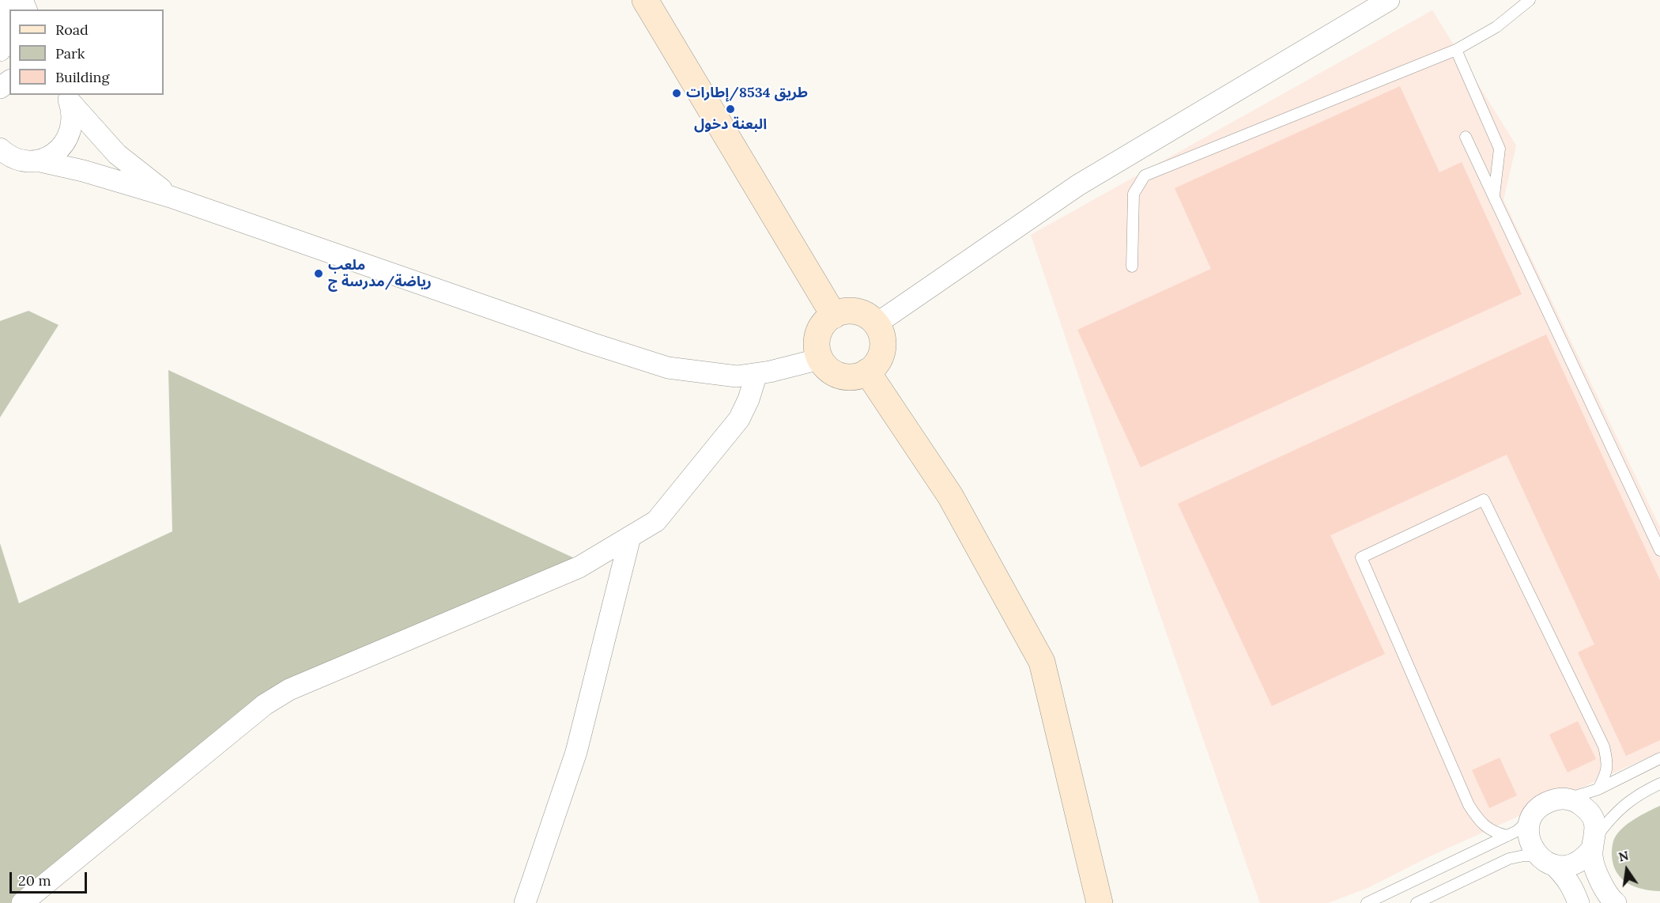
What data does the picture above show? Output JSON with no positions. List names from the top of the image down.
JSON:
{
  "places": ["طريق 8534/إطارات", "البعنة دخول", "ملعب رياضة/مدرسة ج"],
  "legend": ["Road", "Park", "Building"],
  "scale_bar": "20 m",
  "north": "top"
}
